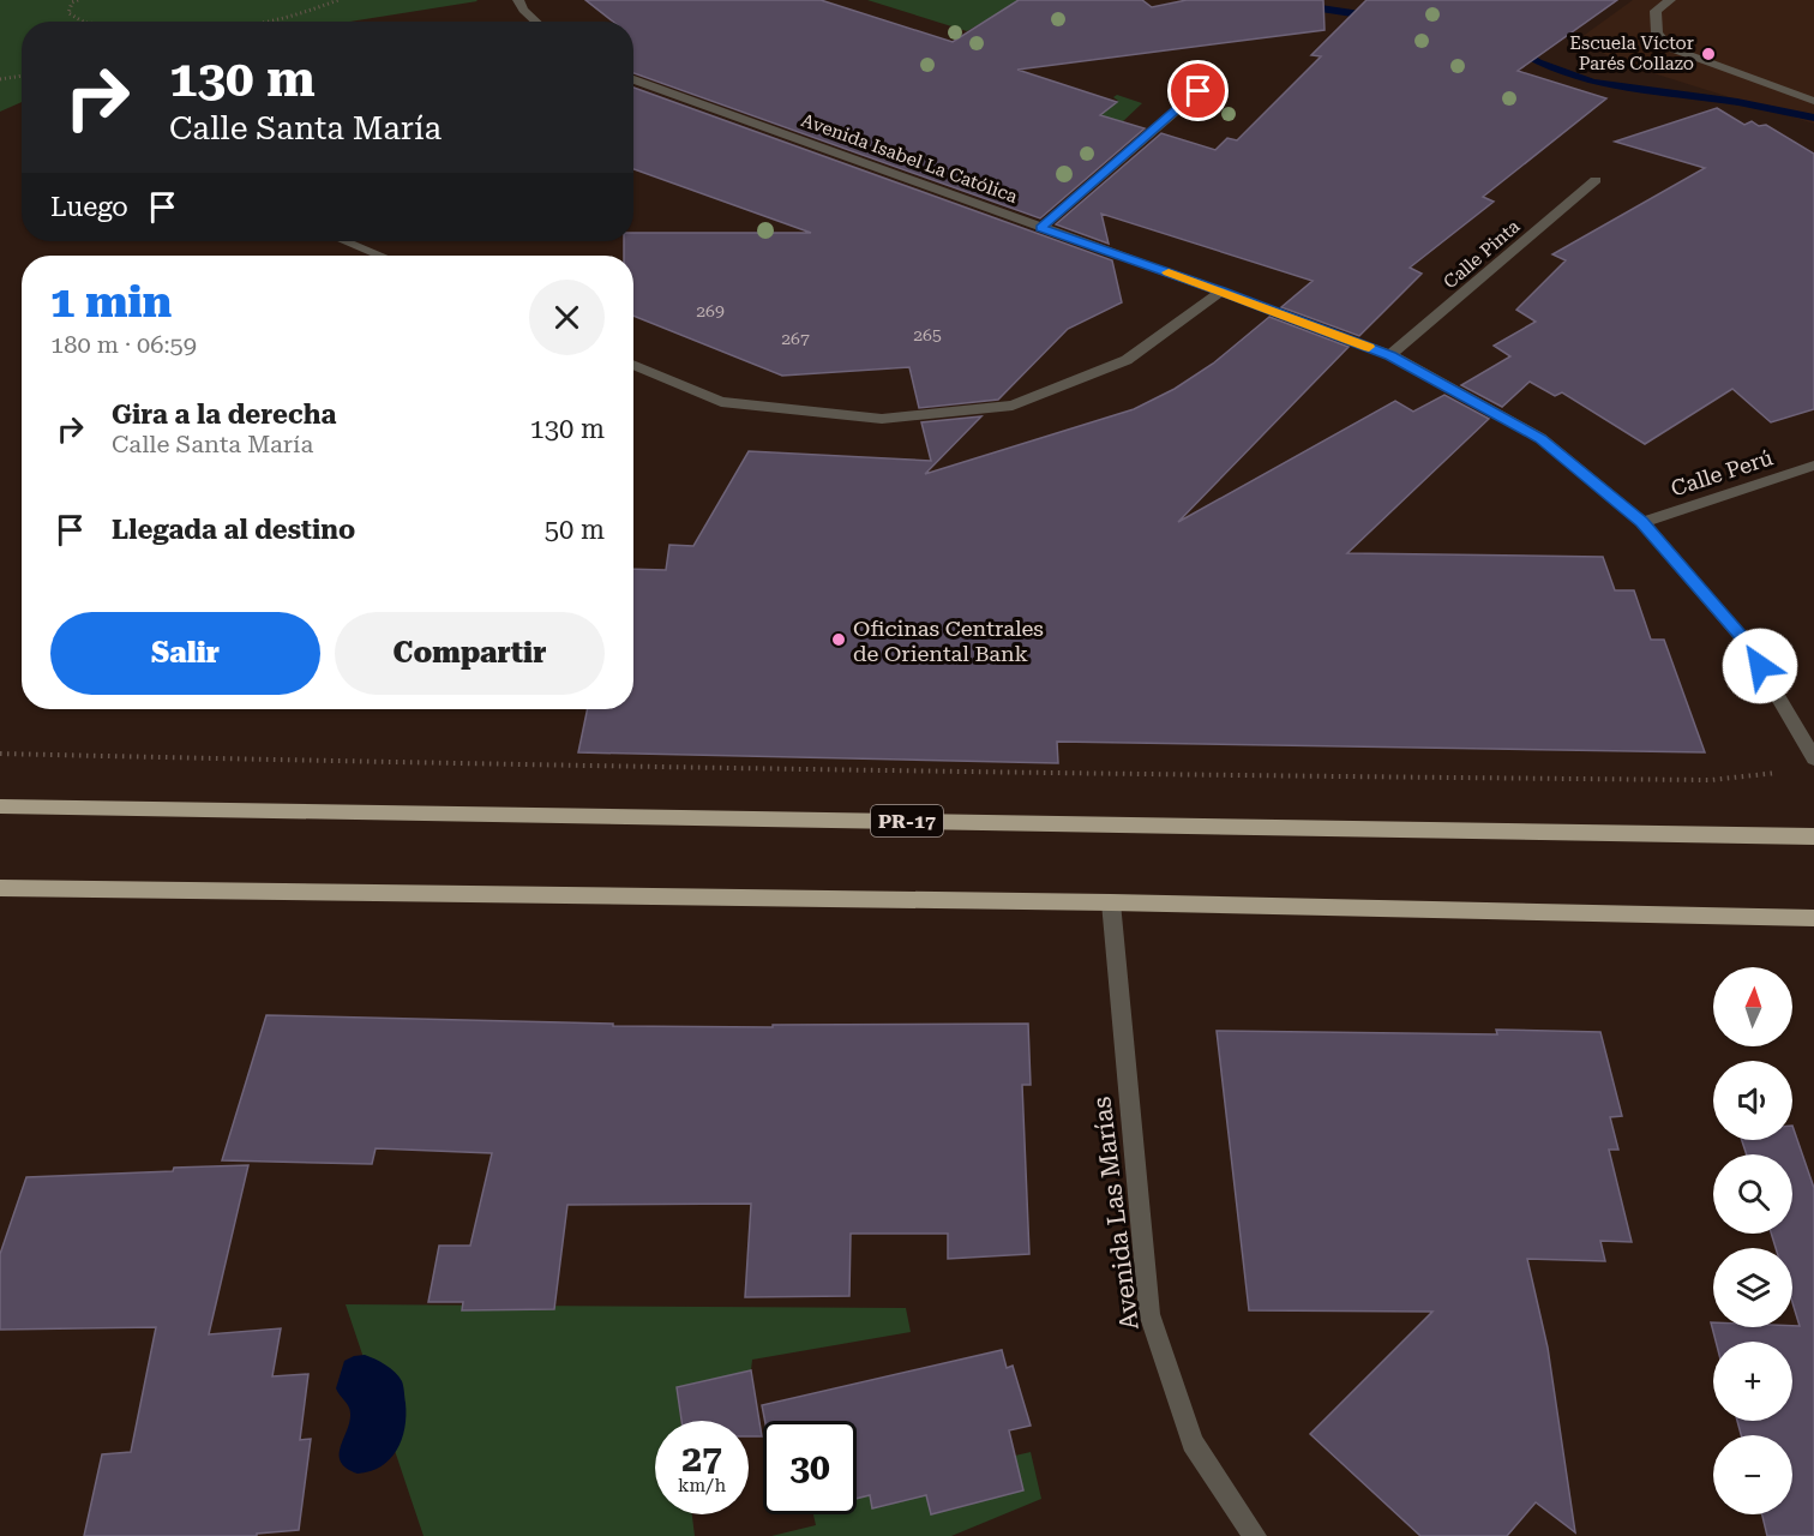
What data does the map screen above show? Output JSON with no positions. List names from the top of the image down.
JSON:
{
  "streets": {
    "highway": ["PR-17"],
    "street": [
      "Avenida Isabel La Católica",
      "Calle Pinta",
      "Calle Perú",
      "Avenida Las Marías"
    ]
  },
  "crossings": [
    ["Avenida Isabel La Católica", "Calle Pinta"],
    ["Avenida Isabel La Católica", "Calle Perú"]
  ],
  "places": ["Escuela Víctor Parés Collazo", "Oficinas Centrales de Oriental Bank"],
  "house_numbers": ["269", "265", "267"],
  "north": "top",
  "page": {
    "turn": ["130 m", "Calle Santa María"],
    "then": "Luego",
    "heading": ["1 min", "180 m · 06:59"],
    "list": [
      {
        "name": "Gira a la derecha",
        "note": "Calle Santa María",
        "value": "130 m"
      },
      {
        "name": "Llegada al destino",
        "value": "50 m"
      }
    ],
    "buttons": ["Salir", "Compartir"],
    "map_buttons": ["+", "−"],
    "speed": "27 km/h",
    "limit": "30"
  }
}
